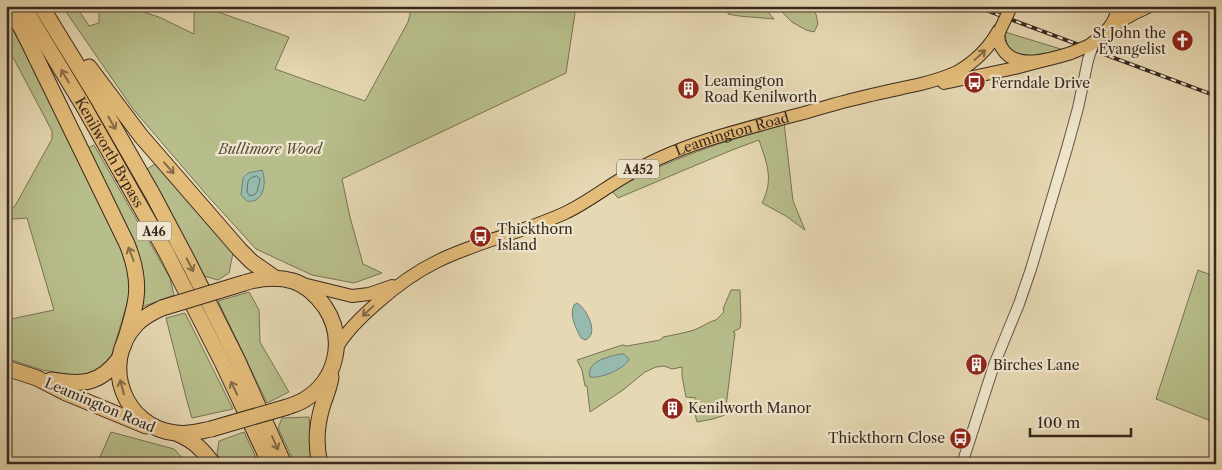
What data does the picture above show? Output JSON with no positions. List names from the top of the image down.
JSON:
{
  "streets": {
    "highway": ["Leamington Road", "Kenilworth Bypass", "A46"],
    "main road": ["A452"]
  },
  "crossings": [
    ["Leamington Road", "A452"]
  ],
  "parks": ["Bullimore Wood"],
  "places": {
    "church": ["St John the Evangelist"],
    "bus stop": ["Ferndale Drive", "Thickthorn Island", "Thickthorn Close"],
    "building": ["Leamington Road Kenilworth", "Birches Lane", "Kenilworth Manor"]
  },
  "scale_bar": "100 m"
}
